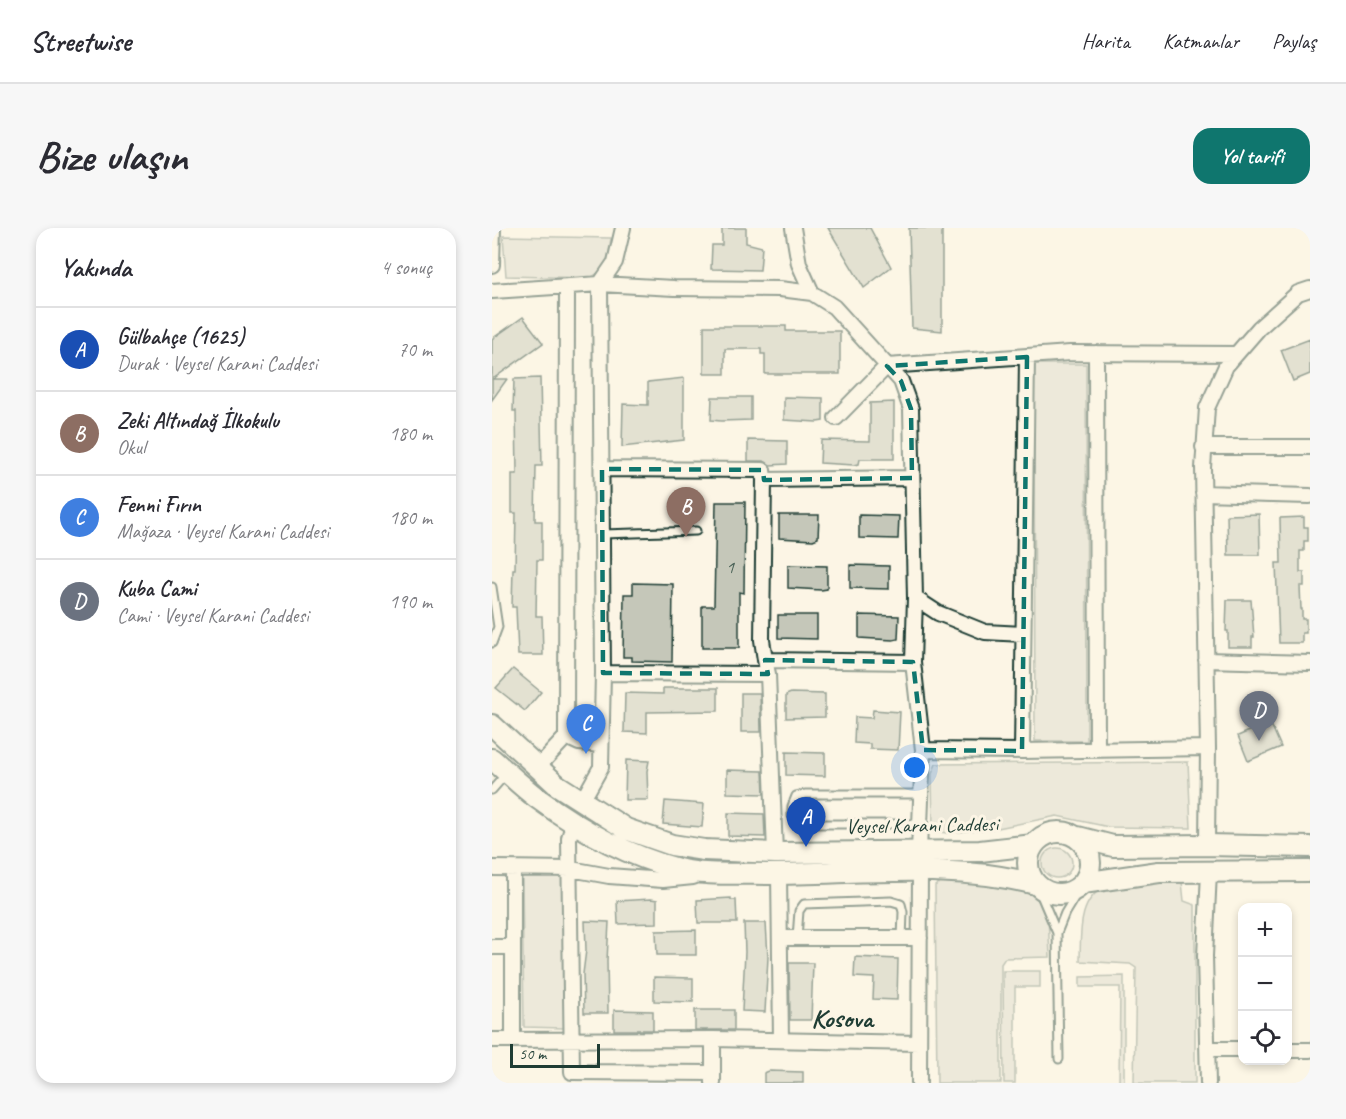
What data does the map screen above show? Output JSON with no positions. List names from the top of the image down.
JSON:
{
  "streets": {
    "main road": ["Veysel Karani Caddesi"]
  },
  "districts": ["Kosova"],
  "house_numbers": ["1"],
  "scale_bar": "50 m",
  "page": {
    "header": "Streetwise",
    "nav": ["Harita", "Katmanlar", "Paylaş"],
    "buttons": "Yol tarifi",
    "title": "Bize ulaşın",
    "heading": ["Yakında", "4 sonuç"],
    "list": [
      {
        "mark": "A",
        "name": "Gülbahçe (1625)",
        "note": "Durak · Veysel Karani Caddesi",
        "value": "70 m"
      },
      {
        "mark": "B",
        "name": "Zeki Altındağ İlkokulu",
        "note": "Okul",
        "value": "180 m"
      },
      {
        "mark": "C",
        "name": "Fenni Fırın",
        "note": "Mağaza · Veysel Karani Caddesi",
        "value": "180 m"
      },
      {
        "mark": "D",
        "name": "Kuba Cami",
        "note": "Cami · Veysel Karani Caddesi",
        "value": "190 m"
      }
    ],
    "pins": [
      "B",
      "D",
      "C",
      "A"
    ],
    "map_buttons": ["+", "−"],
    "scale": "50 m"
  }
}
